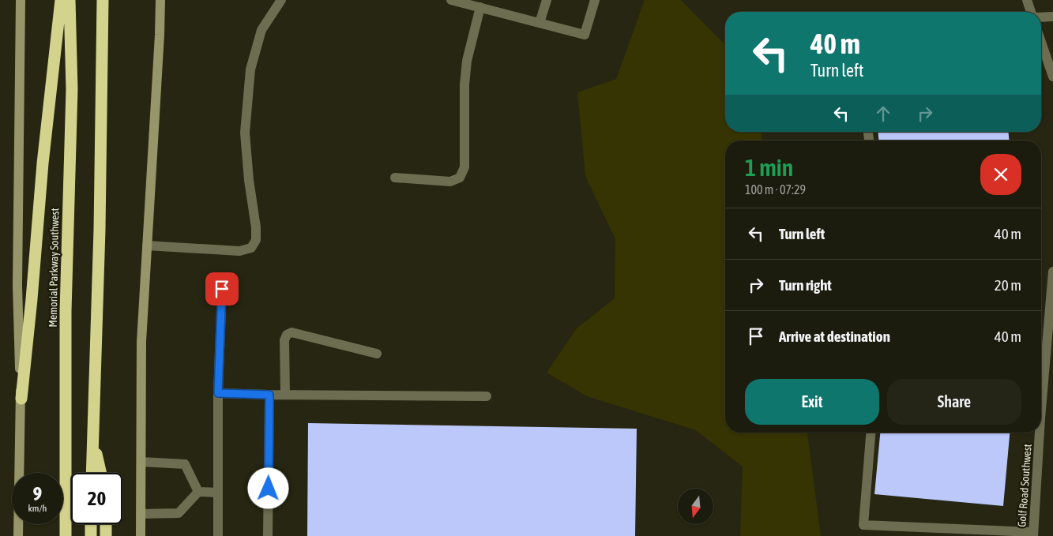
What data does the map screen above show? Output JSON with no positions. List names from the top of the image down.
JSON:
{
  "streets": {
    "highway": ["Memorial Parkway Southwest"],
    "street": ["Golf Road Southwest"]
  },
  "north": "bottom",
  "page": {
    "turn": ["40 m", "Turn left"],
    "heading": ["1 min", "100 m · 07:29"],
    "list": [
      {
        "name": "Turn left",
        "value": "40 m"
      },
      {
        "name": "Turn right",
        "value": "20 m"
      },
      {
        "name": "Arrive at destination",
        "value": "40 m"
      }
    ],
    "buttons": ["Exit", "Share"],
    "speed": "9 km/h",
    "limit": "20"
  }
}
